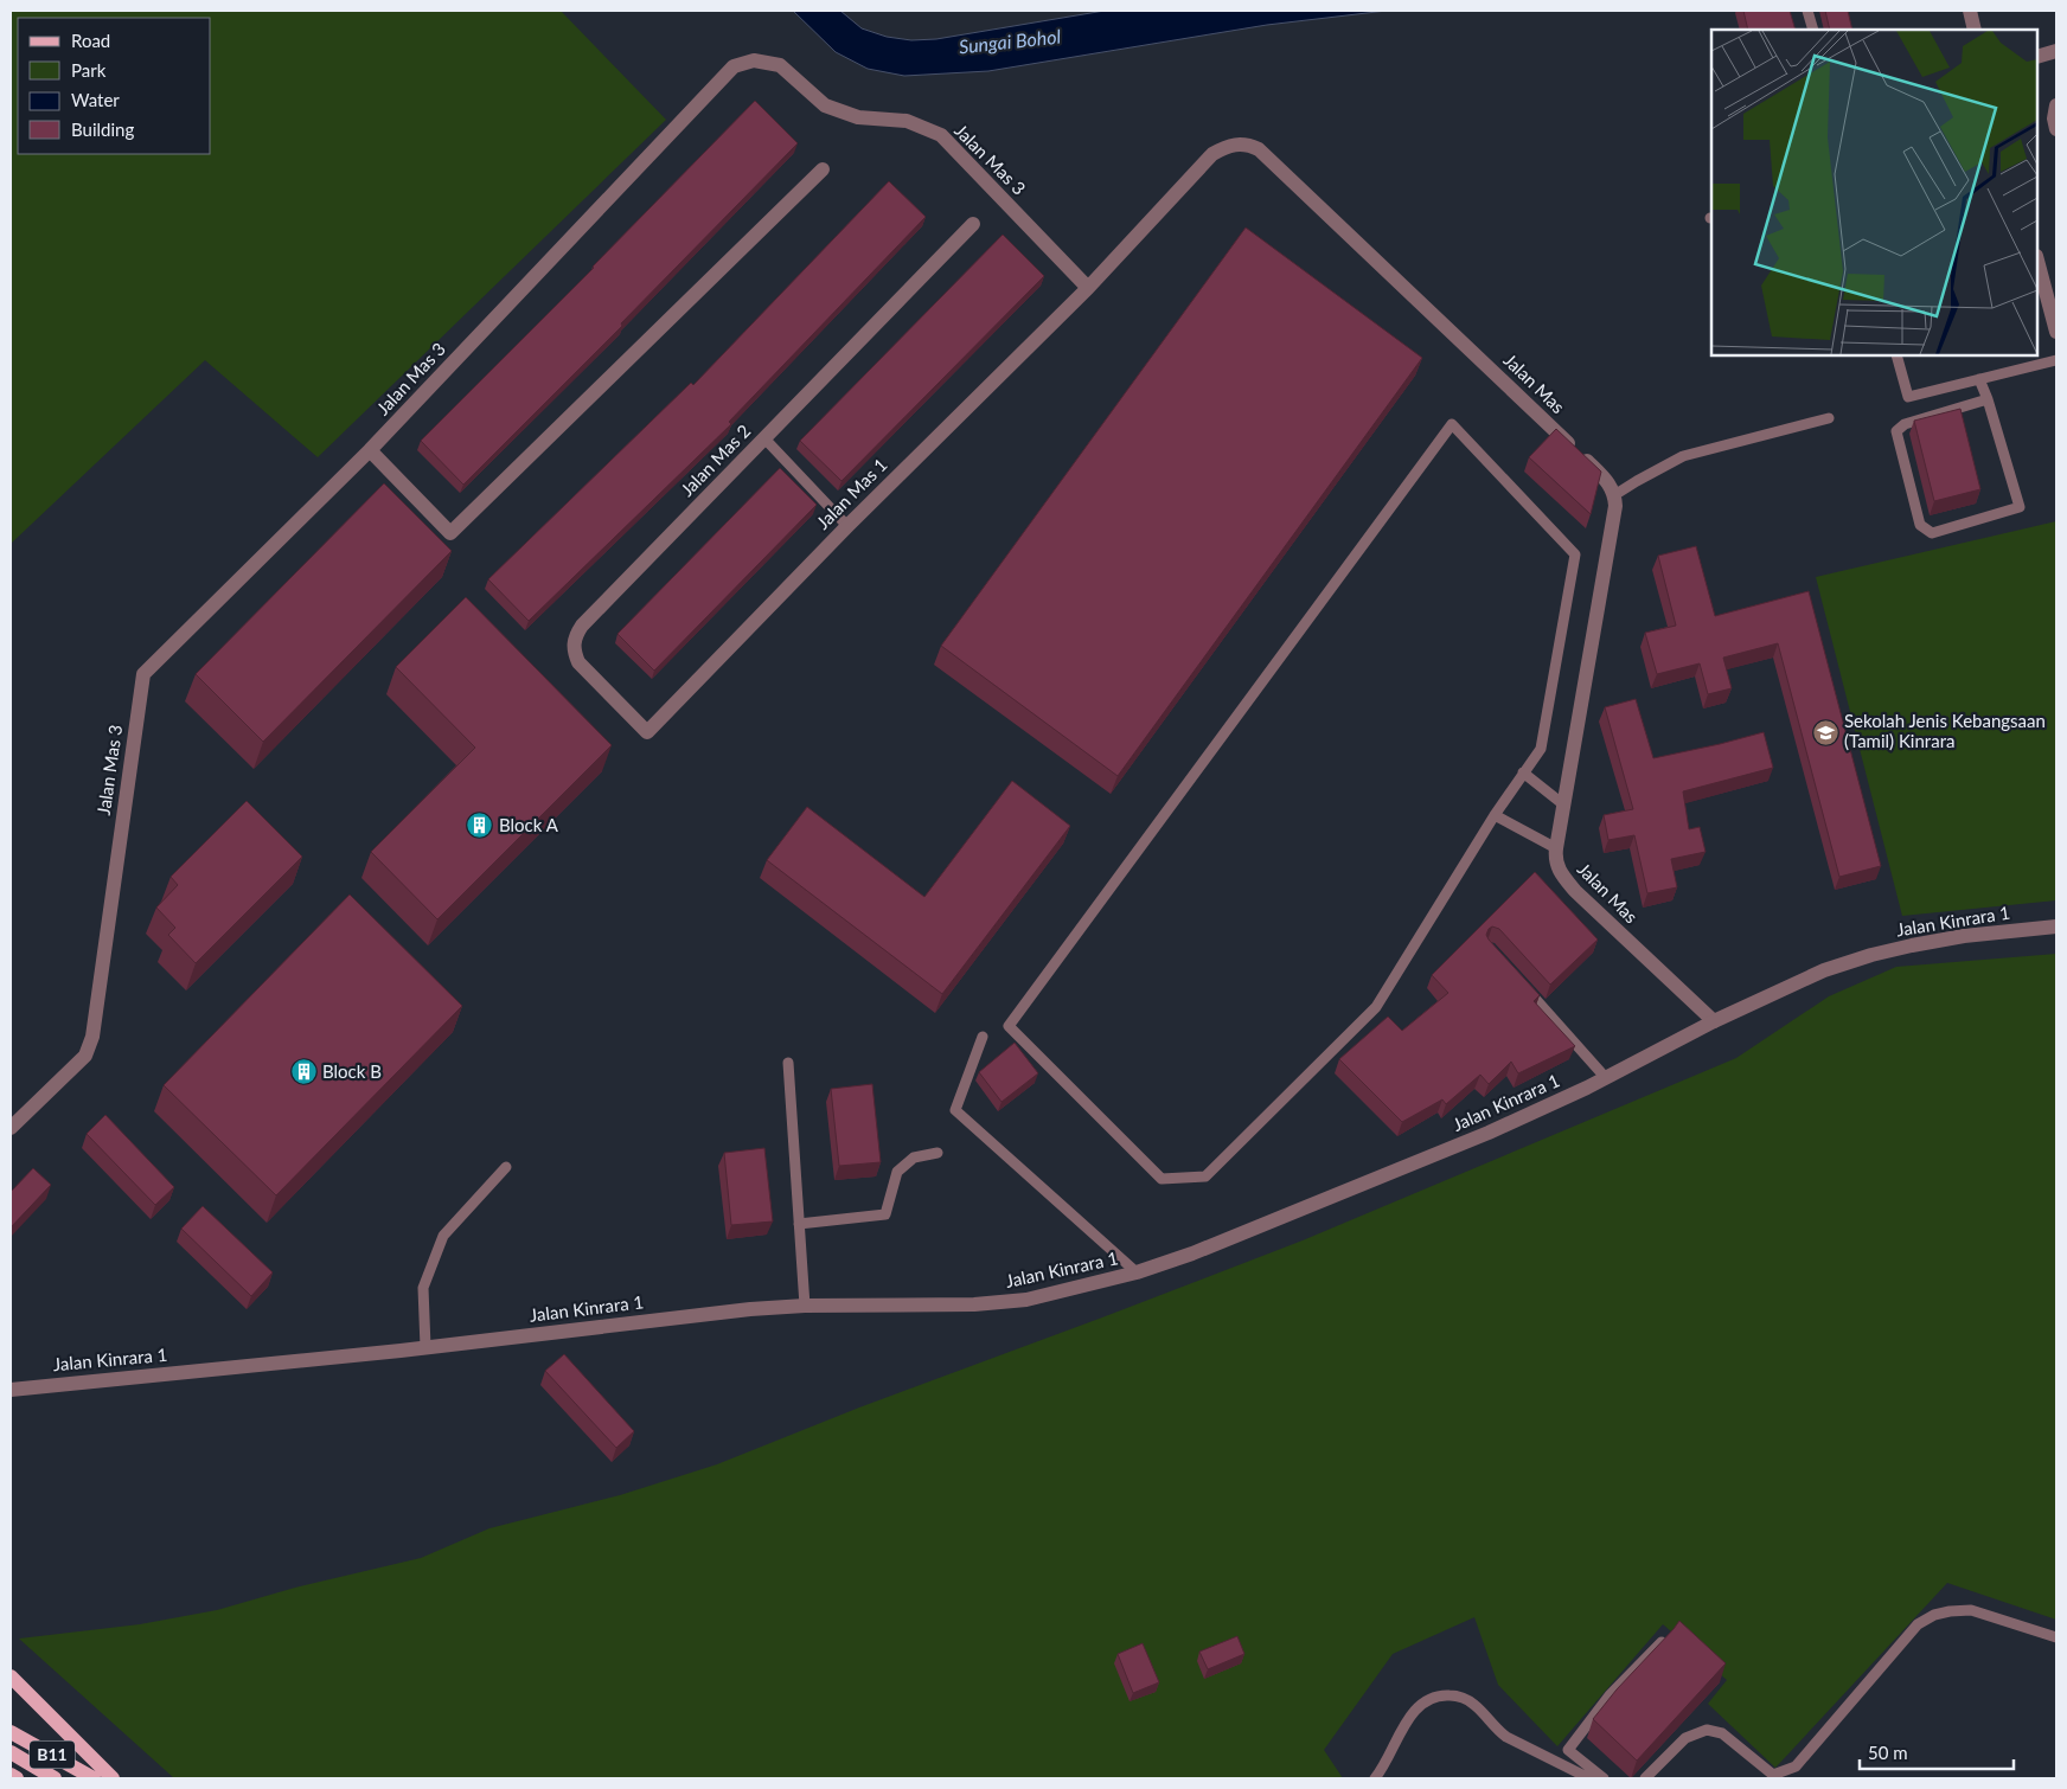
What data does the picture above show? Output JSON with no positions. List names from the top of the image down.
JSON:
{
  "streets": {
    "main road": ["B11"],
    "street": [
      "Jalan Mas 3",
      "Jalan Mas",
      "Jalan Mas 2",
      "Jalan Mas 1",
      "Jalan Kinrara 1"
    ]
  },
  "crossings": [
    ["Jalan Mas 3", "Jalan Mas"],
    ["Jalan Mas 3", "Jalan Mas 1"],
    ["Jalan Mas", "Jalan Mas 1"],
    ["Jalan Mas", "Jalan Kinrara 1"],
    ["Jalan Mas 2", "Jalan Mas 1"]
  ],
  "water": ["Sungai Bohol"],
  "places": {
    "school or university": ["Sekolah Jenis Kebangsaan (Tamil) Kinrara"],
    "building": ["Block A", "Block B"]
  },
  "legend": [
    "Road",
    "Park",
    "Water",
    "Building"
  ],
  "scale_bar": "50 m"
}
